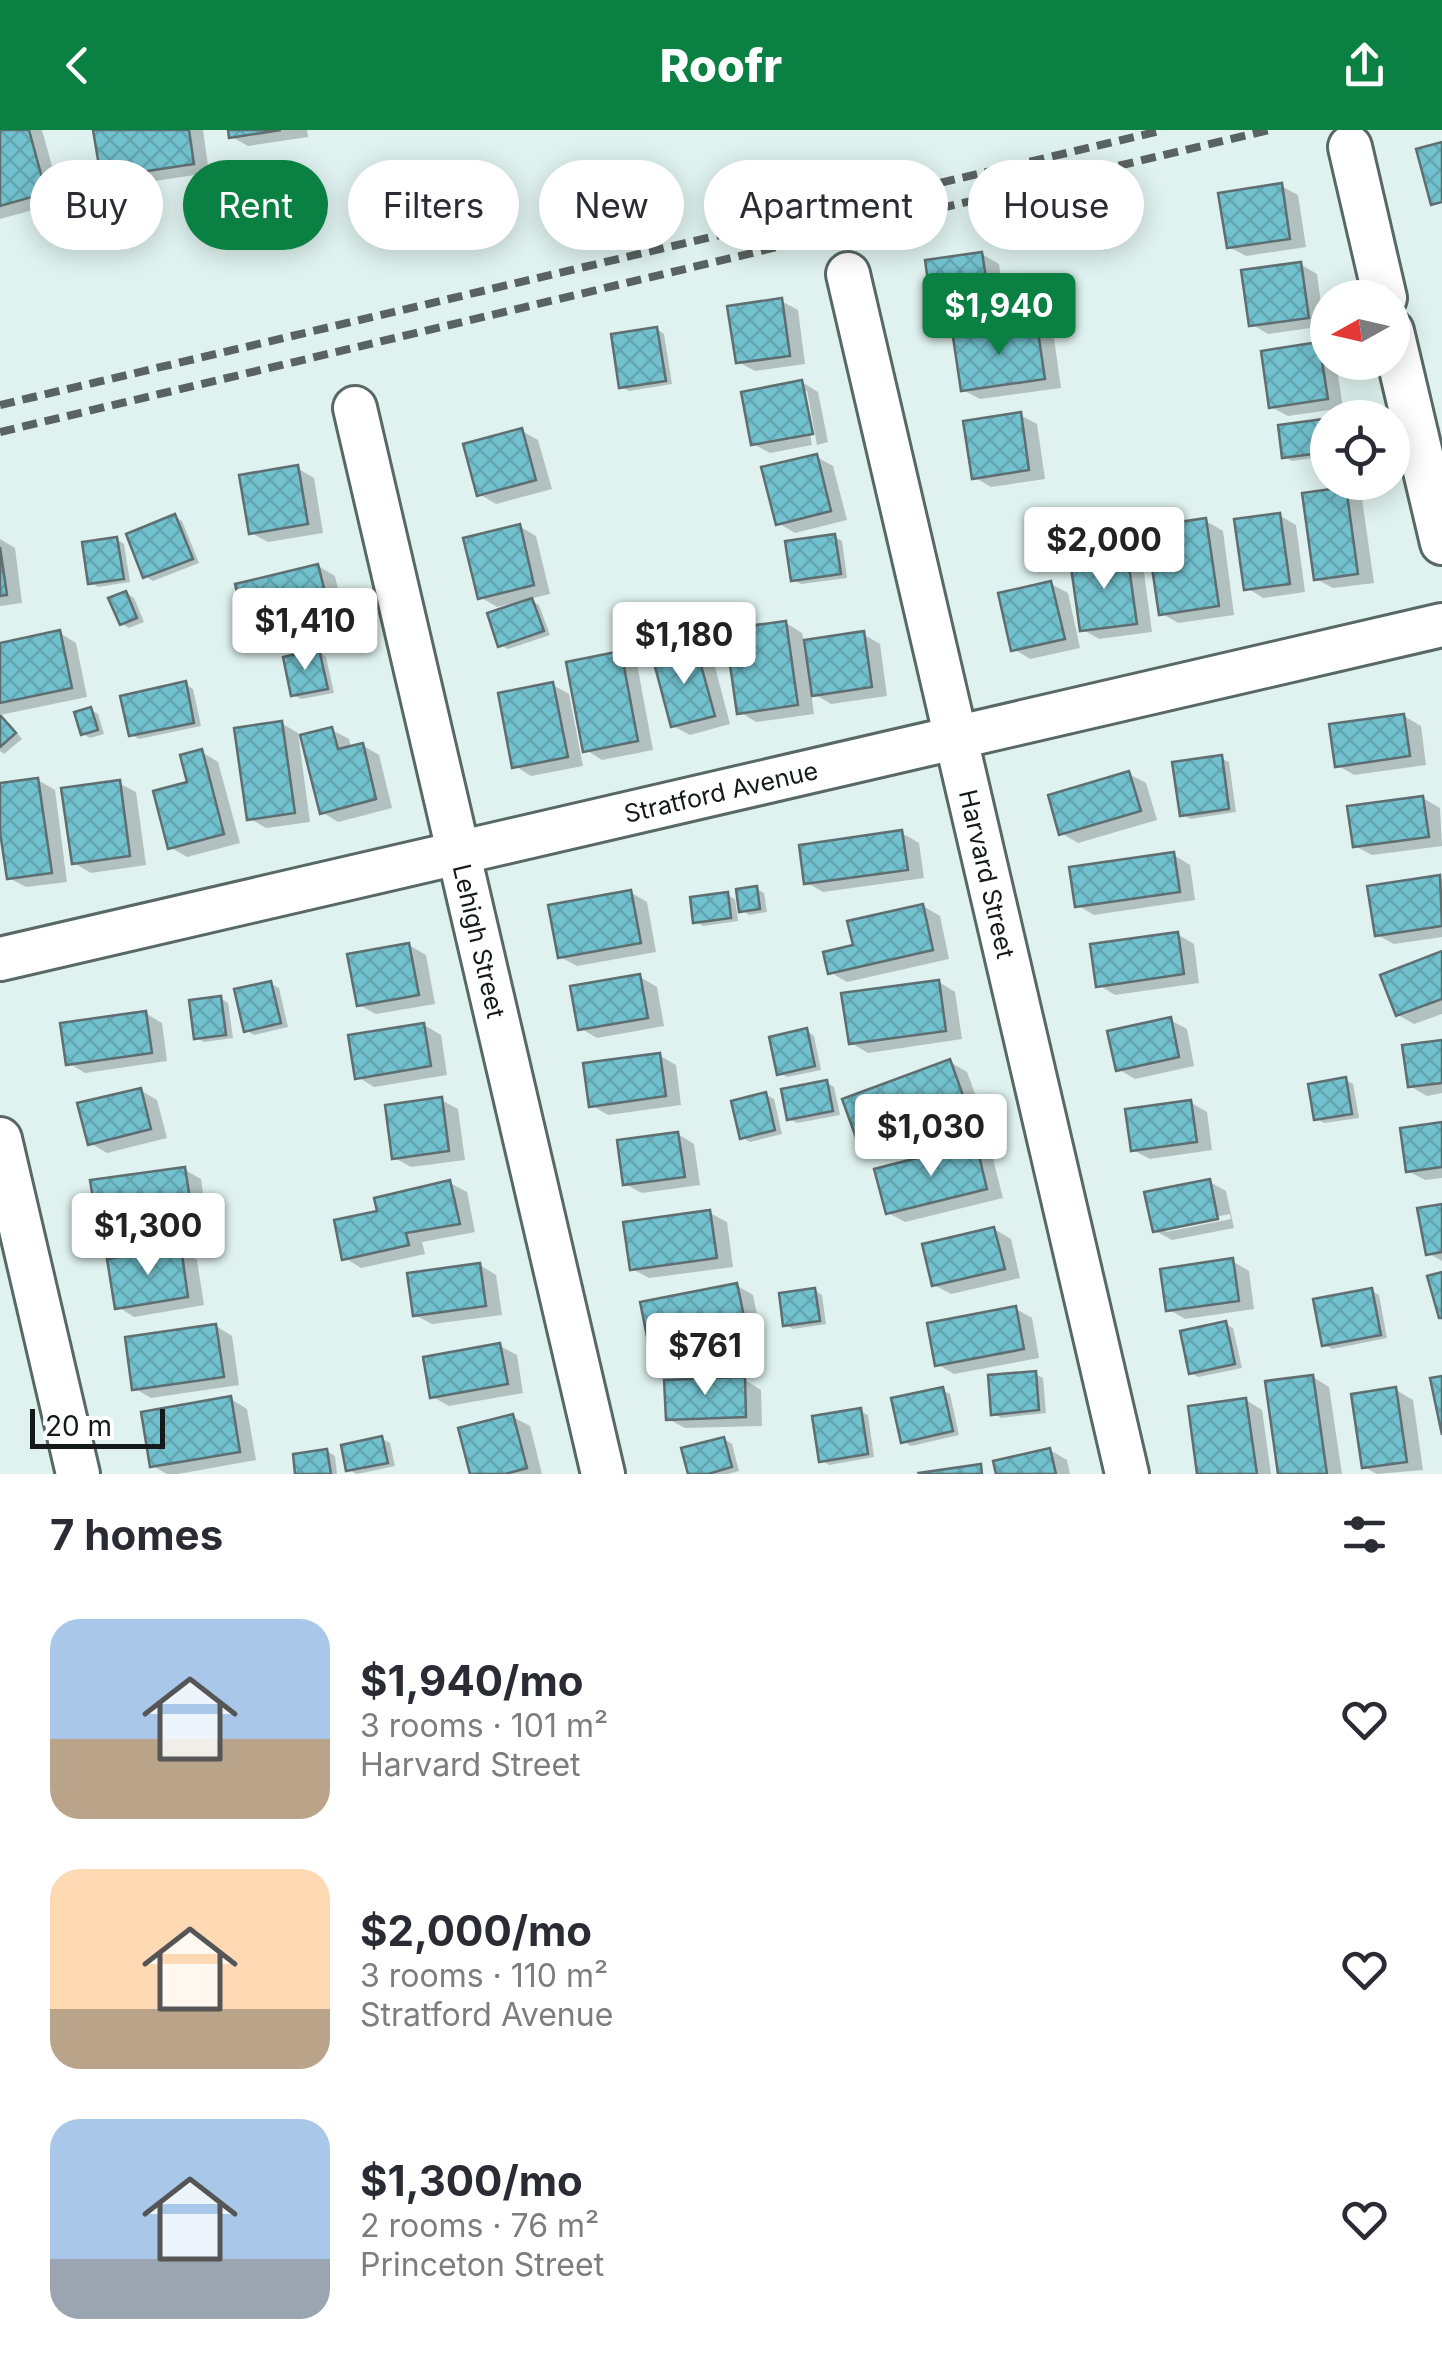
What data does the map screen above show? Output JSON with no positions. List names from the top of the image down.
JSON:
{
  "streets": {
    "street": ["Stratford Avenue", "Harvard Street", "Lehigh Street"]
  },
  "crossings": [
    ["Stratford Avenue", "Harvard Street"],
    ["Stratford Avenue", "Lehigh Street"]
  ],
  "scale_bar": "20 m",
  "north": "left",
  "page": {
    "header": "Roofr",
    "chip": [
      "Buy",
      "Rent",
      "Filters",
      "New",
      "Apartment",
      "House"
    ],
    "price": [
      "$1,940",
      "$2,000",
      "$1,410",
      "$1,180",
      "$1,030",
      "$1,300",
      "$761"
    ],
    "scale": "20 m",
    "heading": "7 homes",
    "list": [
      {
        "name": "$1,940/mo",
        "note": "3 rooms · 101 m² · Harvard Street"
      },
      {
        "name": "$2,000/mo",
        "note": "3 rooms · 110 m² · Stratford Avenue"
      },
      {
        "name": "$1,300/mo",
        "note": "2 rooms · 76 m² · Princeton Street"
      }
    ]
  }
}
